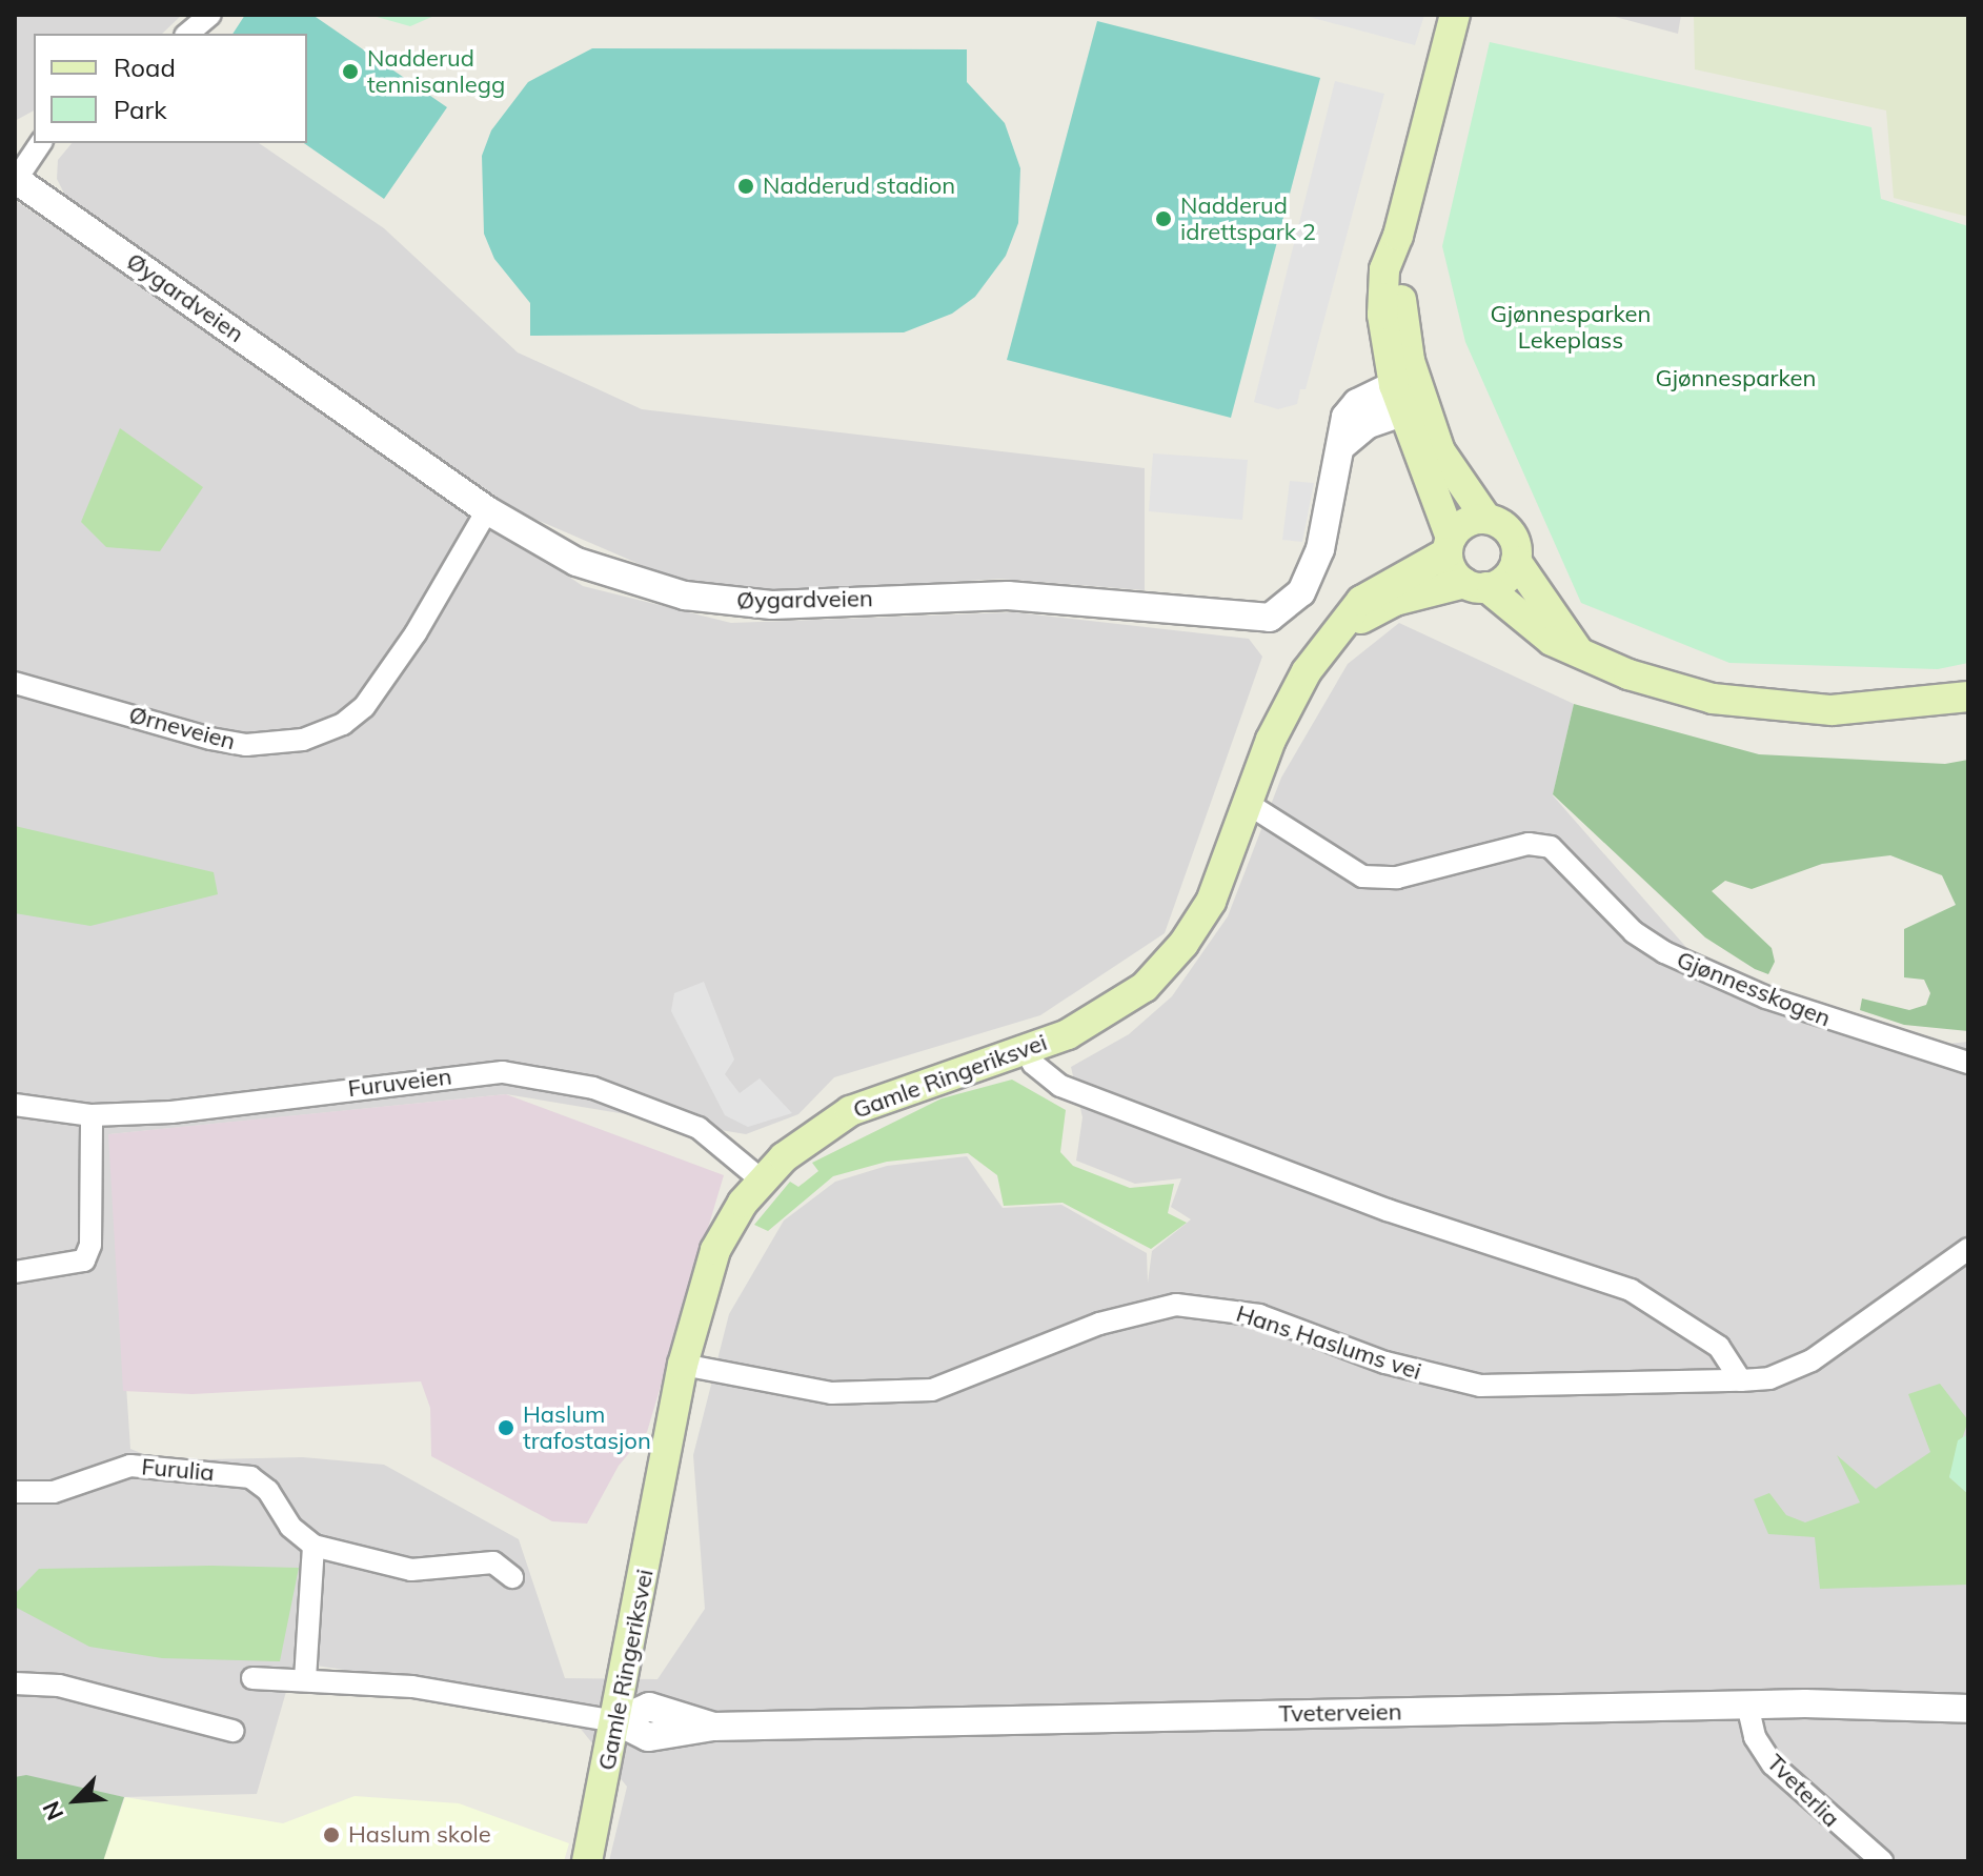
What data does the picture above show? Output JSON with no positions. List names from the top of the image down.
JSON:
{
  "streets": {
    "main road": ["Gamle Ringeriksvei"],
    "street": [
      "Øygardveien",
      "Ørneveien",
      "Gjønnesskogen",
      "Furuveien",
      "Hans Haslums vei",
      "Furulia",
      "Tveterveien",
      "Tveterlia"
    ]
  },
  "crossings": [
    ["Øygardveien", "Ørneveien"],
    ["Gjønnesskogen", "Gamle Ringeriksvei"],
    ["Gamle Ringeriksvei", "Furuveien"],
    ["Gamle Ringeriksvei", "Hans Haslums vei"],
    ["Gamle Ringeriksvei", "Tveterveien"],
    ["Tveterveien", "Tveterlia"]
  ],
  "parks": ["Gjønnesparken Lekeplass", "Gjønnesparken"],
  "places": [
    "Nadderud tennisanlegg",
    "Nadderud stadion",
    "Nadderud idrettspark 2",
    "Haslum trafostasjon",
    "Haslum skole"
  ],
  "legend": ["Road", "Park"],
  "north": "bottom left"
}
